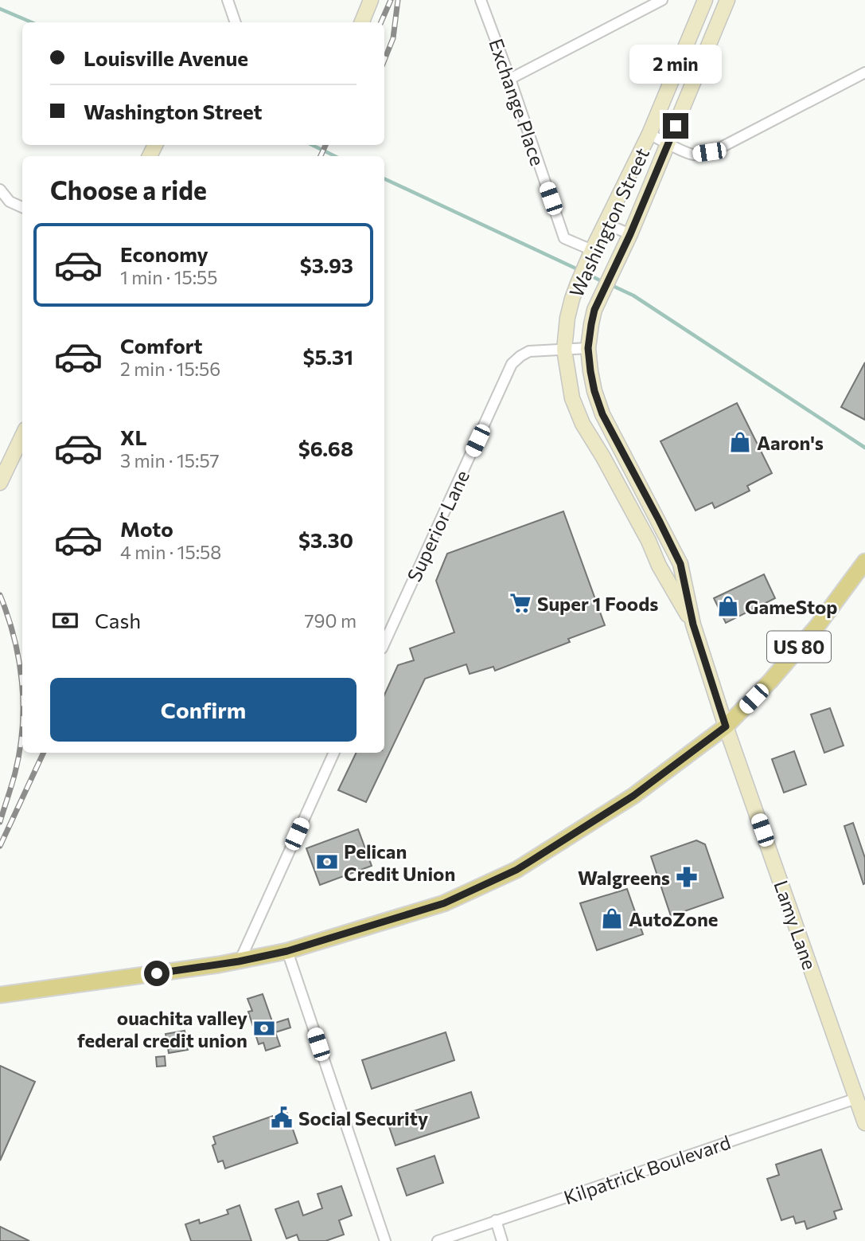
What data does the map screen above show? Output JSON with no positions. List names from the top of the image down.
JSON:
{
  "streets": {
    "main road": ["US 80"],
    "street": [
      "Exchange Place",
      "Washington Street",
      "Superior Lane",
      "Lamy Lane",
      "Kilpatrick Boulevard"
    ]
  },
  "crossings": [
    ["Exchange Place", "Washington Street"],
    ["Washington Street", "Superior Lane"],
    ["Washington Street", "US 80"],
    ["Washington Street", "Lamy Lane"],
    ["US 80", "Lamy Lane"],
    ["Lamy Lane", "Kilpatrick Boulevard"]
  ],
  "places": {
    "shop": ["Aaron's", "GameStop", "AutoZone"],
    "supermarket": ["Super 1 Foods"],
    "bank": ["Pelican Credit Union", "ouachita valley federal credit union"],
    "pharmacy": ["Walgreens"],
    "public building": ["Social Security"]
  },
  "page": {
    "banner": ["Louisville Avenue", "Washington Street"],
    "bubble": "2 min",
    "heading": "Choose a ride",
    "list": [
      {
        "name": "Economy",
        "note": "1 min · 15:55",
        "value": "$3.93"
      },
      {
        "name": "Comfort",
        "note": "2 min · 15:56",
        "value": "$5.31"
      },
      {
        "name": "XL",
        "note": "3 min · 15:57",
        "value": "$6.68"
      },
      {
        "name": "Moto",
        "note": "4 min · 15:58",
        "value": "$3.30"
      }
    ],
    "pay": ["Cash", "790 m"],
    "buttons": "Confirm"
  }
}
